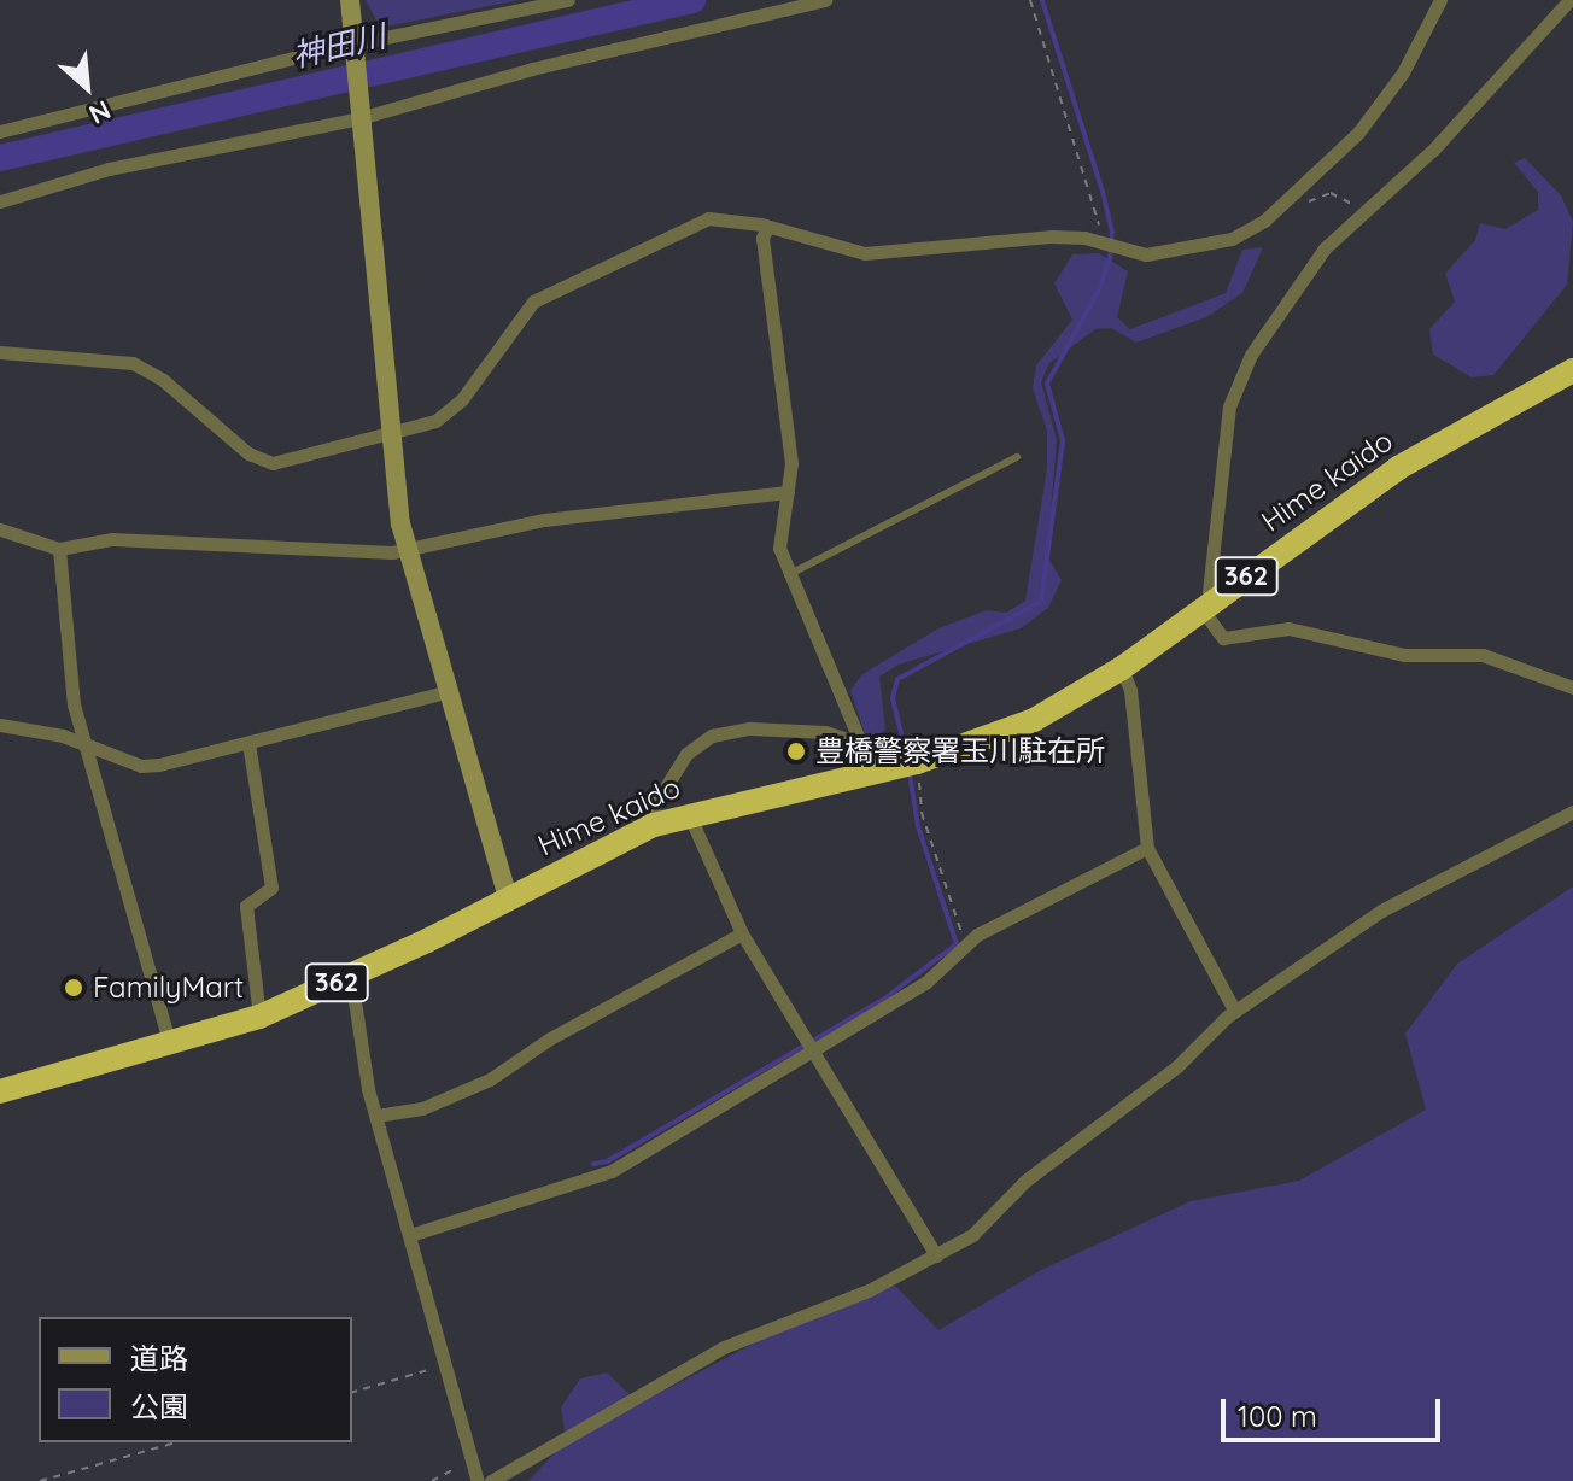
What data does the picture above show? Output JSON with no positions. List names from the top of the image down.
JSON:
{
  "streets": {
    "highway": ["Hime kaido", "362"]
  },
  "water": ["神田川"],
  "places": ["豊橋警察署玉川駐在所", "FamilyMart"],
  "legend": ["道路", "公園"],
  "scale_bar": "100 m",
  "north": "bottom right"
}
